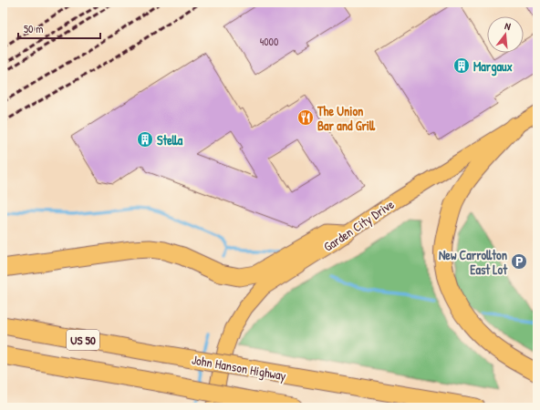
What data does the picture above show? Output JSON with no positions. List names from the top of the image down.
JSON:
{
  "streets": {
    "highway": ["US 50", "John Hanson Highway"],
    "main road": ["Garden City Drive"]
  },
  "places": {
    "building": ["Margaux", "Stella"],
    "restaurant": ["The Union Bar and Grill"],
    "parking": ["New Carrollton East Lot"]
  },
  "house_numbers": ["4000"],
  "scale_bar": "50 m",
  "north": "top"
}
